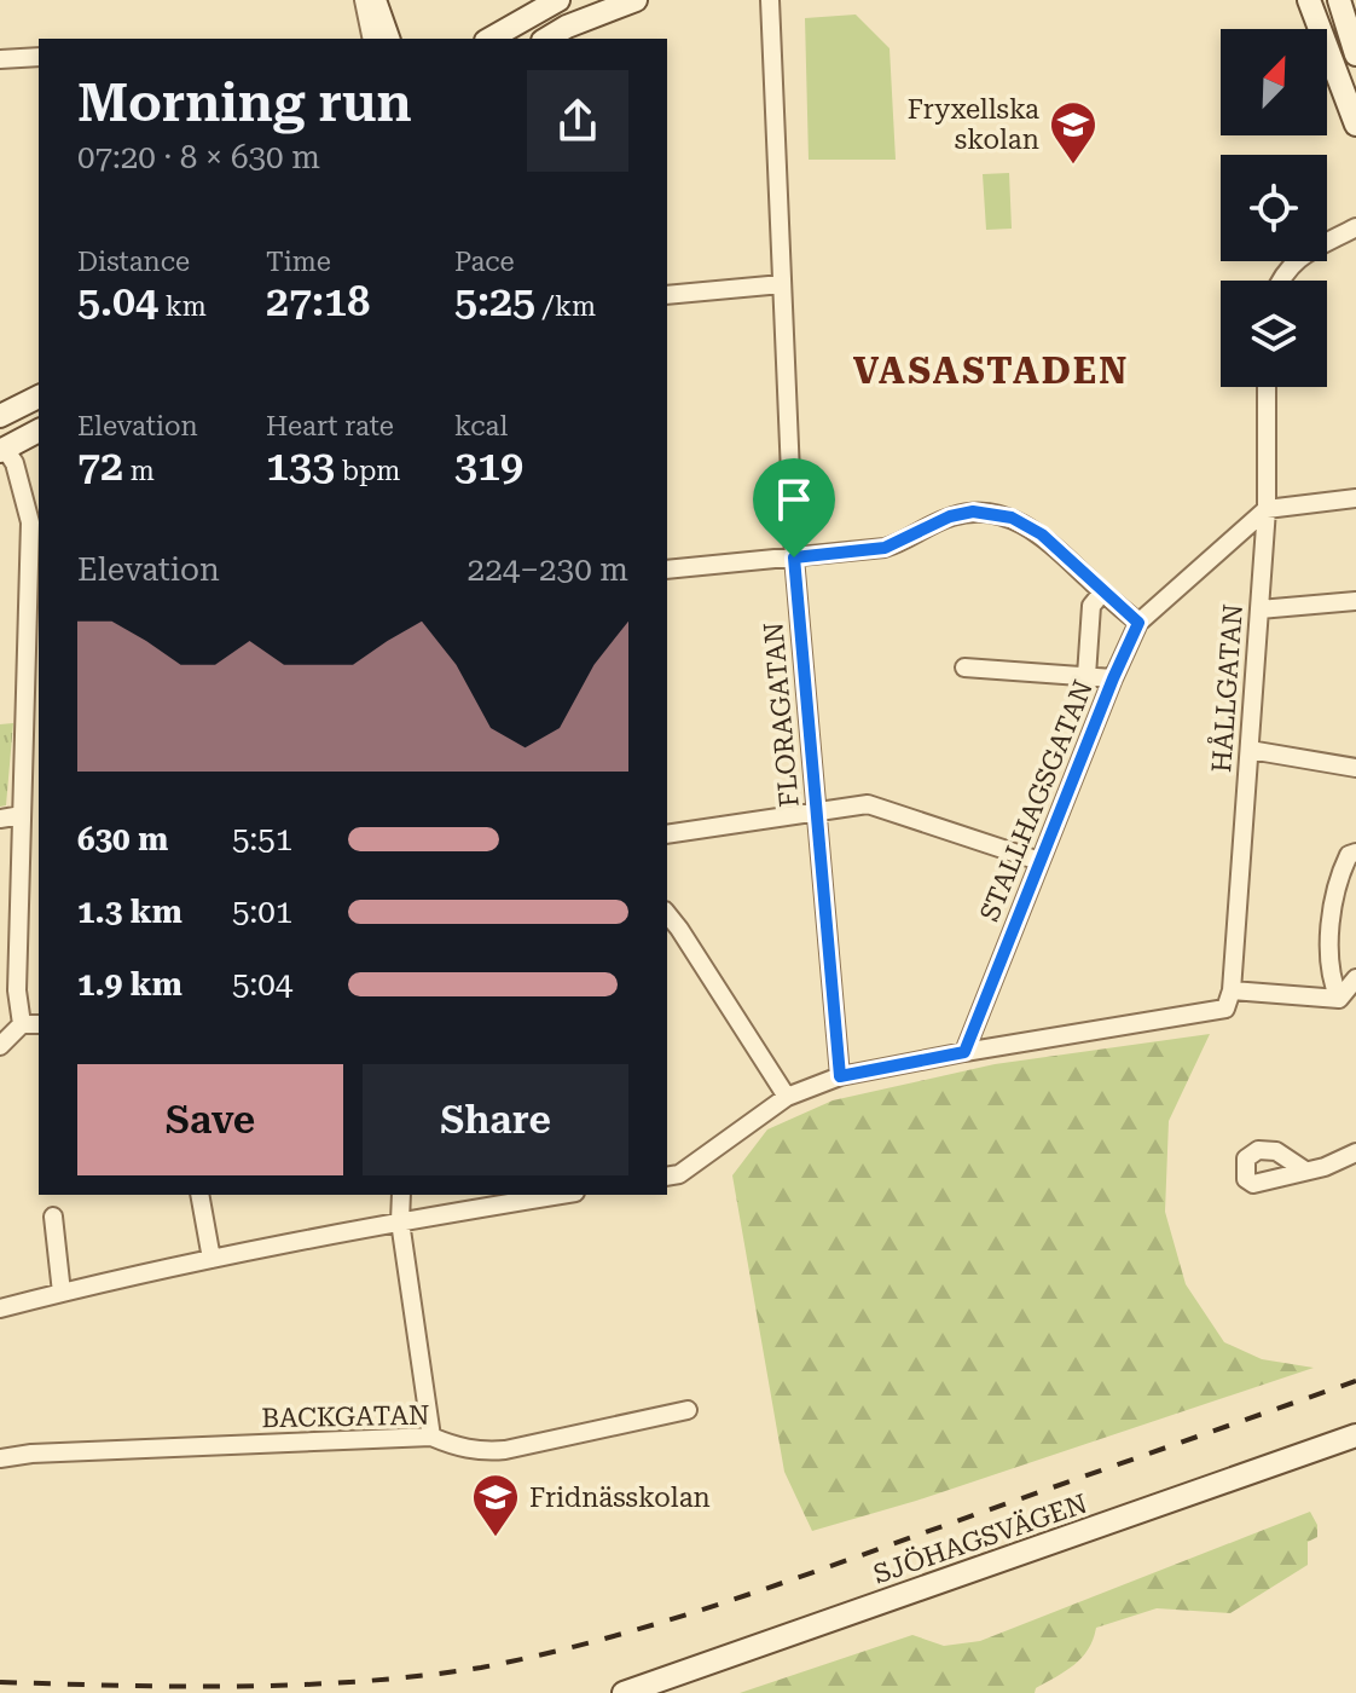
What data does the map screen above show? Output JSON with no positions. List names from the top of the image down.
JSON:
{
  "streets": {
    "main road": ["SJÖHAGSVÄGEN"],
    "street": [
      "HÅLLGATAN",
      "FLORAGATAN",
      "STALLHAGSGATAN",
      "BACKGATAN"
    ]
  },
  "crossings": [
    ["HÅLLGATAN", "STALLHAGSGATAN"]
  ],
  "districts": ["VASASTADEN"],
  "places": {
    "school or university": ["Fryxellska skolan", "Fridnässkolan"]
  },
  "north": "top right",
  "page": {
    "heading": ["Morning run", "07:20 · 8 × 630 m"],
    "stats": [
      ["Distance", "5.04 km"],
      ["Time", "27:18"],
      ["Pace", "5:25 /km"],
      ["Elevation", "72 m"],
      ["Heart rate", "133 bpm"],
      ["kcal", "319"]
    ],
    "chart": ["Elevation", "224–230 m"],
    "list": [
      {
        "name": "630 m",
        "note": "5:51"
      },
      {
        "name": "1.3 km",
        "note": "5:01"
      },
      {
        "name": "1.9 km",
        "note": "5:04"
      }
    ],
    "buttons": ["Save", "Share"]
  }
}
